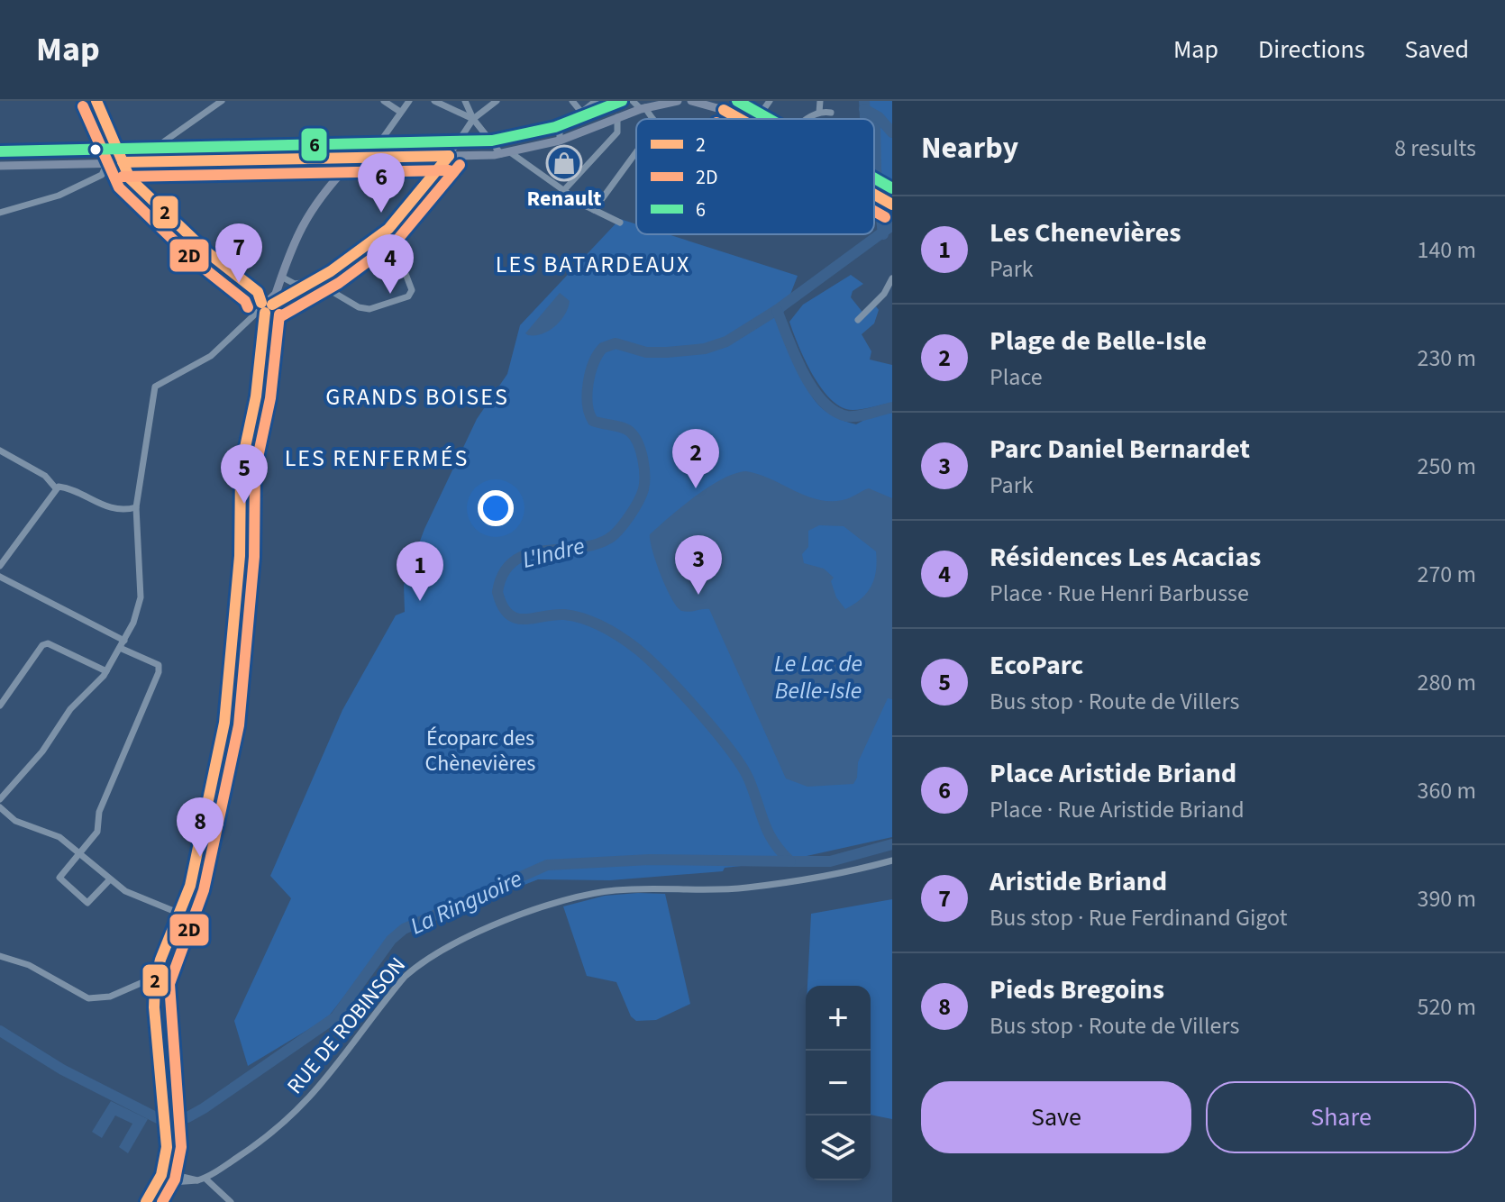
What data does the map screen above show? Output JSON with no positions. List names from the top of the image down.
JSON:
{
  "streets": {
    "street": ["RUE DE ROBINSON"]
  },
  "districts": ["LES BATARDEAUX", "GRANDS BOISES", "LES RENFERMÉS"],
  "water": ["L'Indre", "Le Lac de Belle-Isle", "La Ringuoire"],
  "parks": ["Écoparc des Chènevières"],
  "places": {
    "shop": ["Renault"]
  },
  "lines": ["transit line 2", "transit line 6", "transit line 2D"],
  "legend": ["2", "2D", "6"],
  "page": {
    "header": "Map",
    "nav": ["Map", "Directions", "Saved"],
    "heading": ["Nearby", "8 results"],
    "pins": [
      "6",
      "7",
      "4",
      "2",
      "5",
      "3",
      "1",
      "8"
    ],
    "list": [
      {
        "mark": "1",
        "name": "Les Chenevières",
        "note": "Park",
        "value": "140 m"
      },
      {
        "mark": "2",
        "name": "Plage de Belle-Isle",
        "note": "Place",
        "value": "230 m"
      },
      {
        "mark": "3",
        "name": "Parc Daniel Bernardet",
        "note": "Park",
        "value": "250 m"
      },
      {
        "mark": "4",
        "name": "Résidences Les Acacias",
        "note": "Place · Rue Henri Barbusse",
        "value": "270 m"
      },
      {
        "mark": "5",
        "name": "EcoParc",
        "note": "Bus stop · Route de Villers",
        "value": "280 m"
      },
      {
        "mark": "6",
        "name": "Place Aristide Briand",
        "note": "Place · Rue Aristide Briand",
        "value": "360 m"
      },
      {
        "mark": "7",
        "name": "Aristide Briand",
        "note": "Bus stop · Rue Ferdinand Gigot",
        "value": "390 m"
      },
      {
        "mark": "8",
        "name": "Pieds Bregoins",
        "note": "Bus stop · Route de Villers",
        "value": "520 m"
      }
    ],
    "map_buttons": ["+", "−"],
    "buttons": ["Save", "Share"]
  }
}
